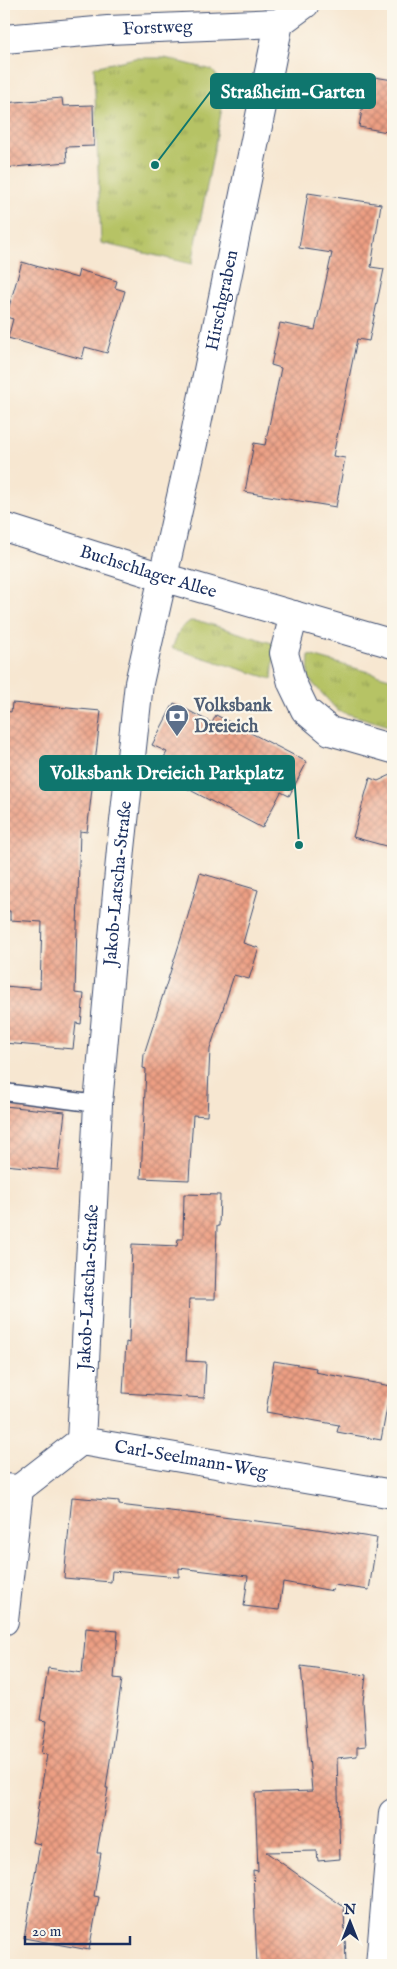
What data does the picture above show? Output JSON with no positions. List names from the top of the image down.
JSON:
{
  "streets": {
    "street": [
      "Forstweg",
      "Hirschgraben",
      "Buchschlager Allee",
      "Jakob-Latscha-Straße",
      "Carl-Seelmann-Weg"
    ]
  },
  "crossings": [
    ["Forstweg", "Hirschgraben"],
    ["Hirschgraben", "Buchschlager Allee"],
    ["Hirschgraben", "Jakob-Latscha-Straße"],
    ["Buchschlager Allee", "Jakob-Latscha-Straße"],
    ["Jakob-Latscha-Straße", "Carl-Seelmann-Weg"]
  ],
  "places": {
    "other": ["Straßheim-Garten", "Volksbank Dreieich Parkplatz"],
    "bank": ["Volksbank Dreieich"]
  },
  "scale_bar": "20 m",
  "north": "top"
}
